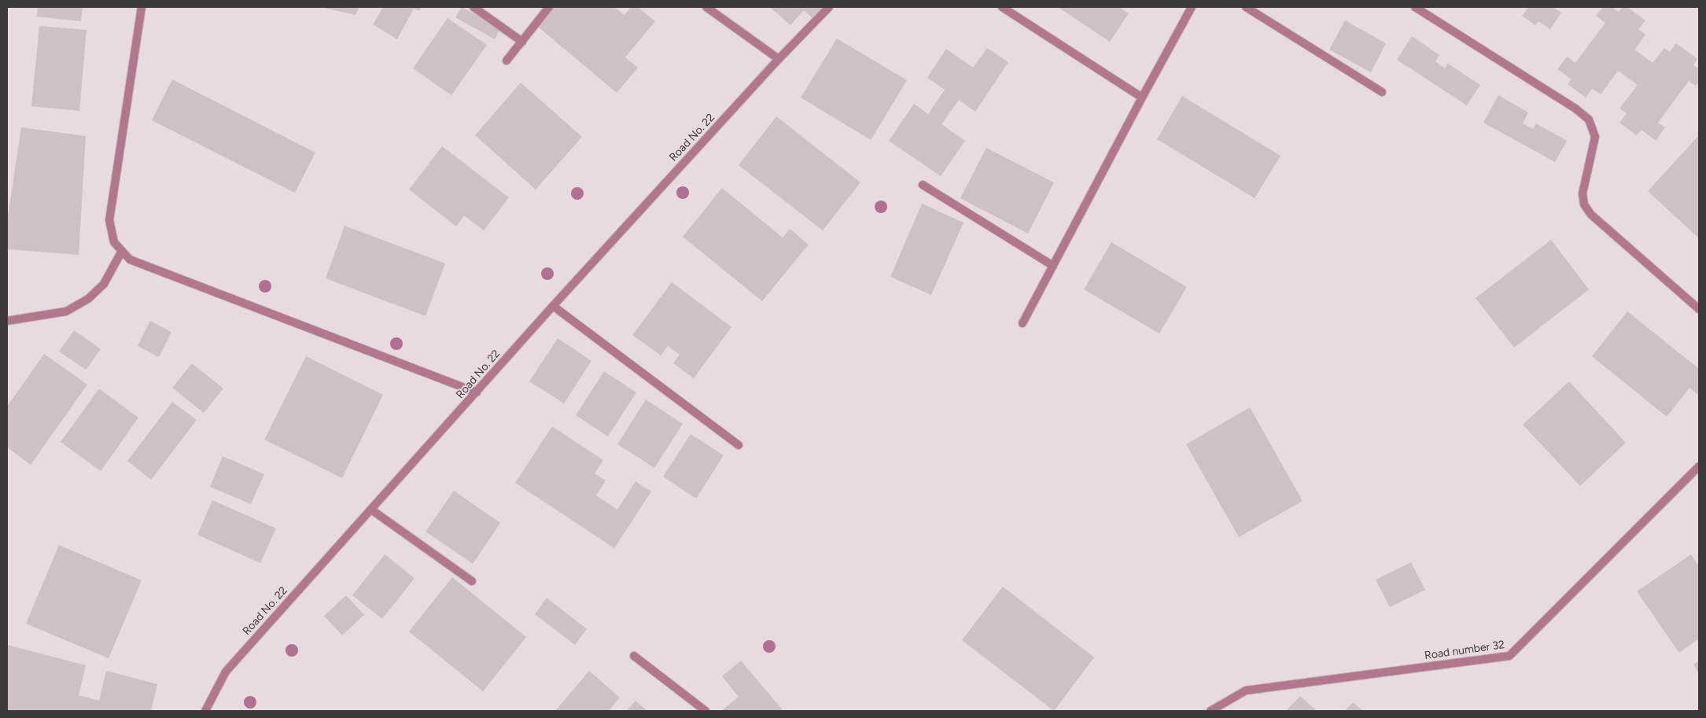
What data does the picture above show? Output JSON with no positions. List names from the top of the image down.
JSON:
{
  "streets": {
    "street": ["Road No. 22", "Road number 32"]
  }
}
